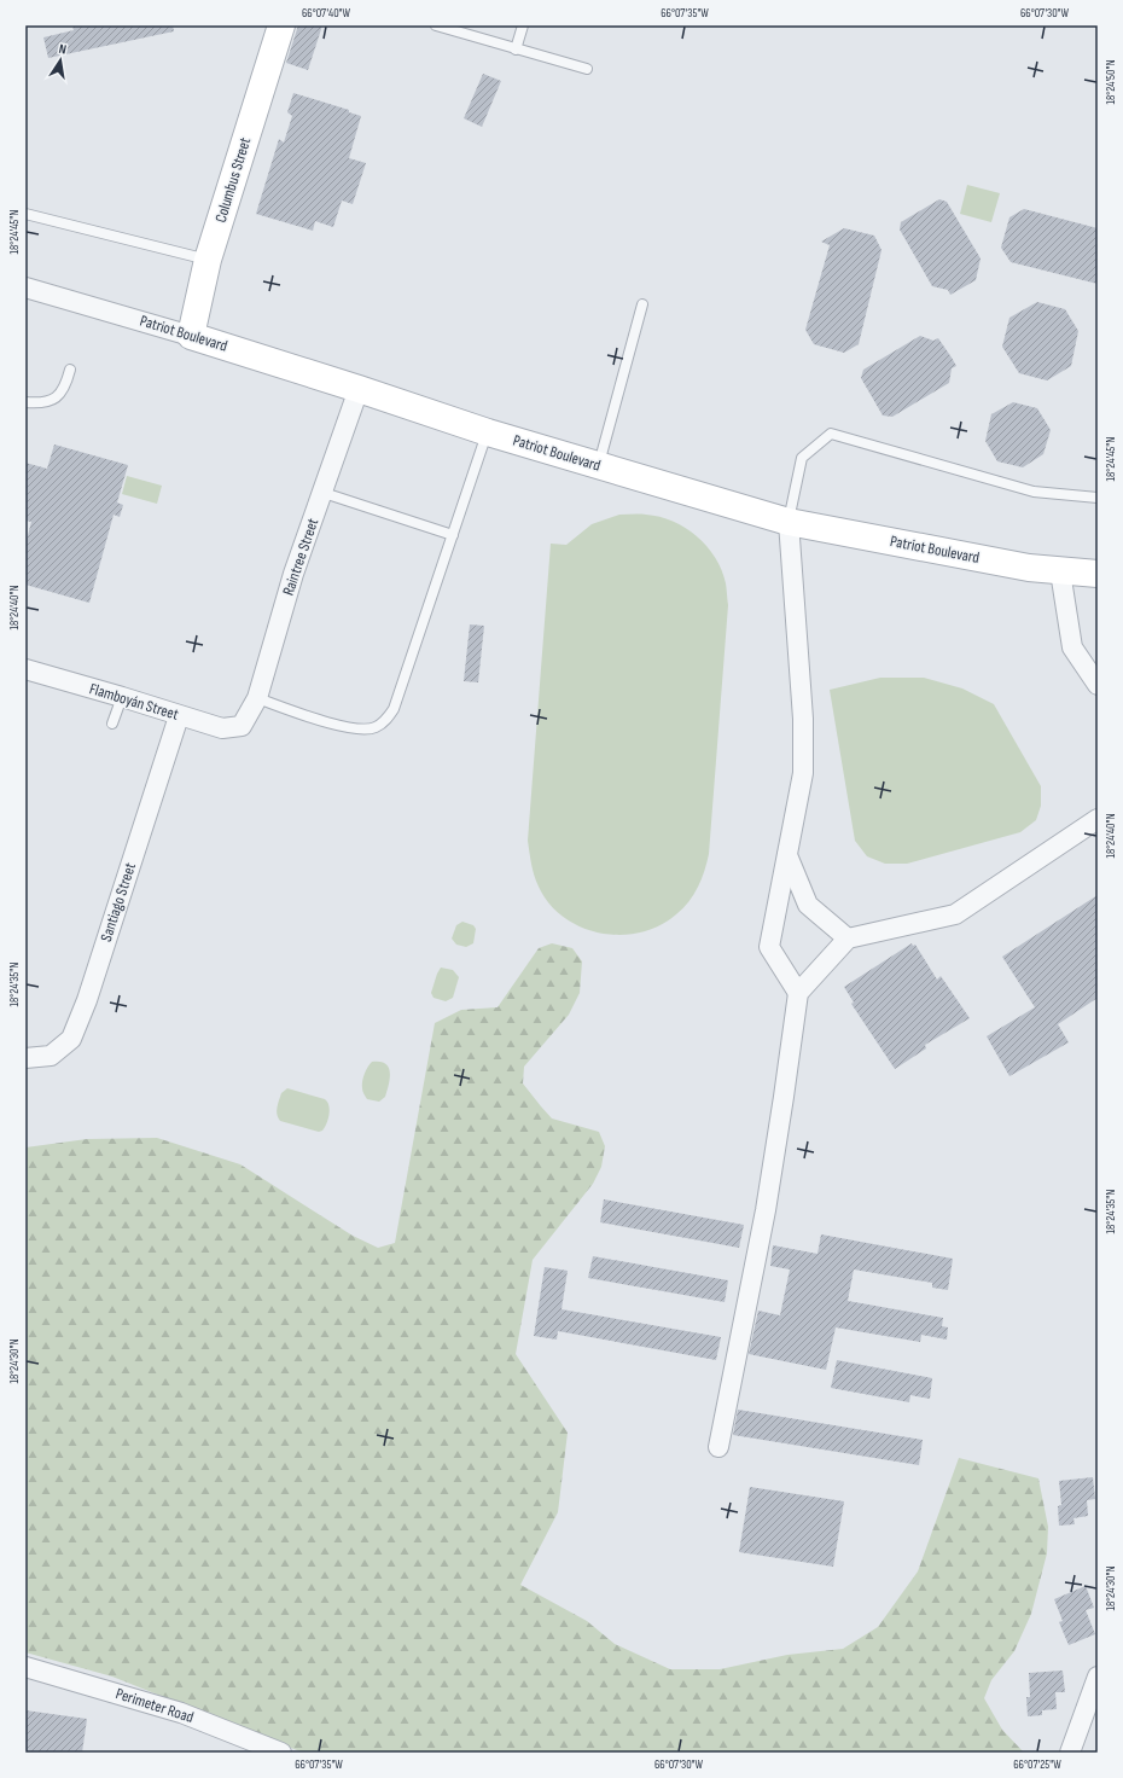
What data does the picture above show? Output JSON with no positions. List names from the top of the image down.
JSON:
{
  "streets": {
    "street": [
      "Columbus Street",
      "Patriot Boulevard",
      "Raintree Street",
      "Flamboyán Street",
      "Santiago Street",
      "Perimeter Road"
    ]
  },
  "crossings": [
    ["Columbus Street", "Patriot Boulevard"],
    ["Patriot Boulevard", "Raintree Street"],
    ["Raintree Street", "Flamboyán Street"],
    ["Flamboyán Street", "Santiago Street"]
  ],
  "north": "top",
  "coordinates": [
    "66°07'40\"W",
    "66°07'35\"W",
    "66°07'30\"W",
    "18°24'50\"N",
    "18°24'45\"N",
    "18°24'40\"N",
    "18°24'35\"N",
    "18°24'30\"N",
    "66°07'25\"W"
  ]
}
